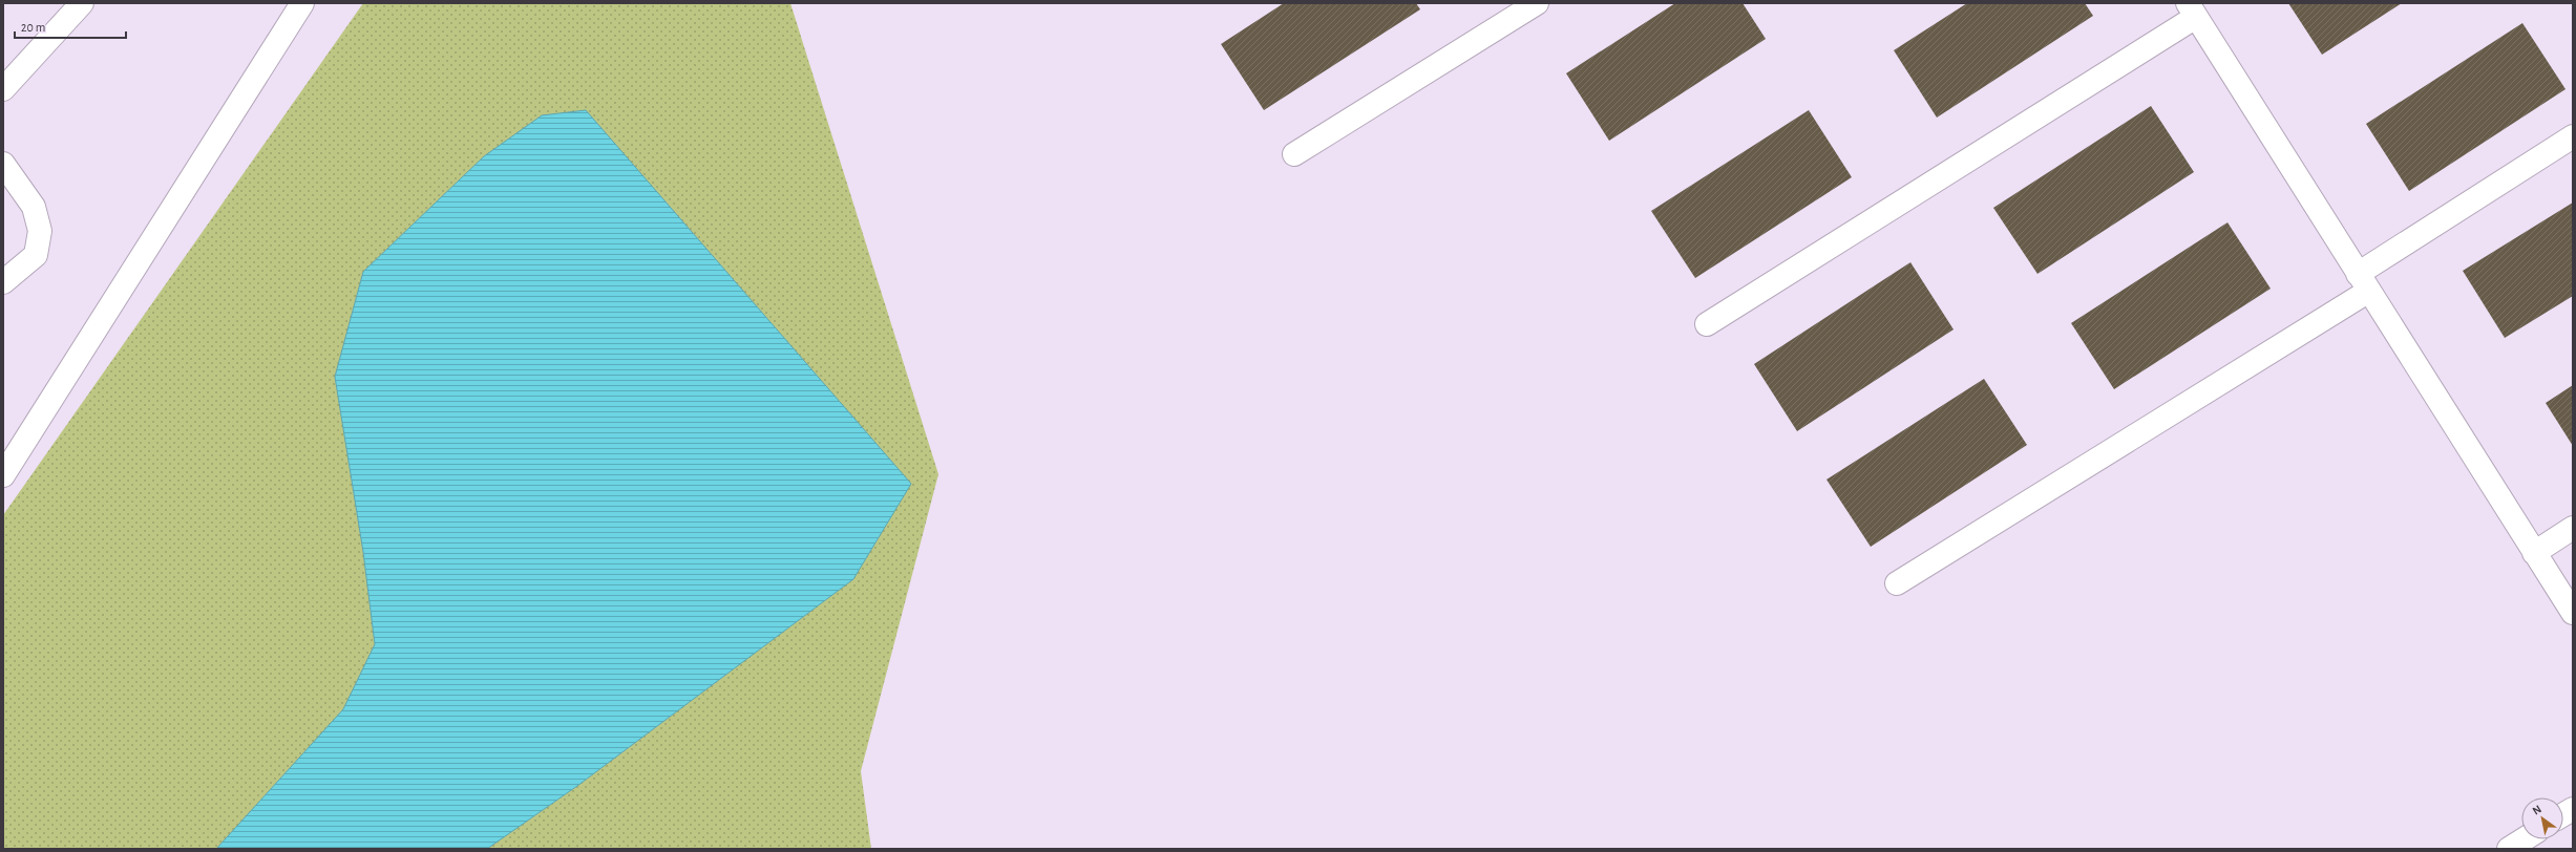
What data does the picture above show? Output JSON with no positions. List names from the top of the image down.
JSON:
{
  "scale_bar": "20 m",
  "north": "top left"
}
